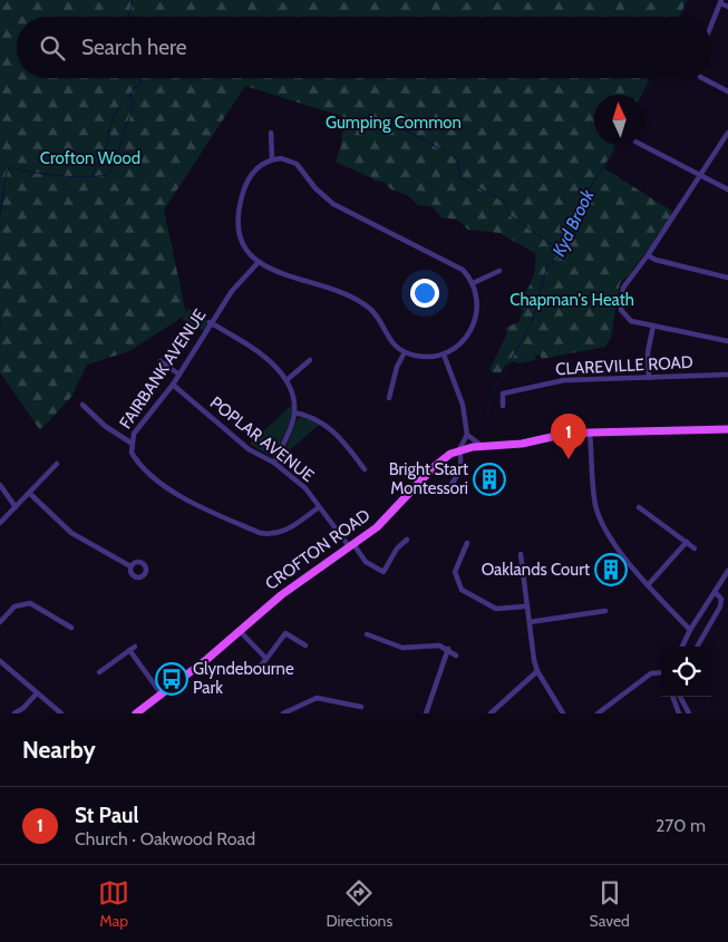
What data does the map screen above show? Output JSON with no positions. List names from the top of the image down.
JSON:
{
  "streets": {
    "main road": ["CROFTON ROAD"],
    "street": ["CLAREVILLE ROAD", "FAIRBANK AVENUE", "POPLAR AVENUE"]
  },
  "crossings": [
    ["FAIRBANK AVENUE", "POPLAR AVENUE"],
    ["POPLAR AVENUE", "CROFTON ROAD"]
  ],
  "water": ["Kyd Brook"],
  "parks": ["Gumping Common", "Crofton Wood", "Chapman's Heath"],
  "places": {
    "building": ["Bright Start Montessori", "Oaklands Court"],
    "bus stop": ["Glyndebourne Park"]
  },
  "north": "top",
  "page": {
    "search": "Search here",
    "pins": "1",
    "heading": "Nearby",
    "list": [
      {
        "mark": "1",
        "name": "St Paul",
        "note": "Church · Oakwood Road",
        "value": "270 m"
      }
    ],
    "nav": ["Map", "Directions", "Saved"]
  }
}
